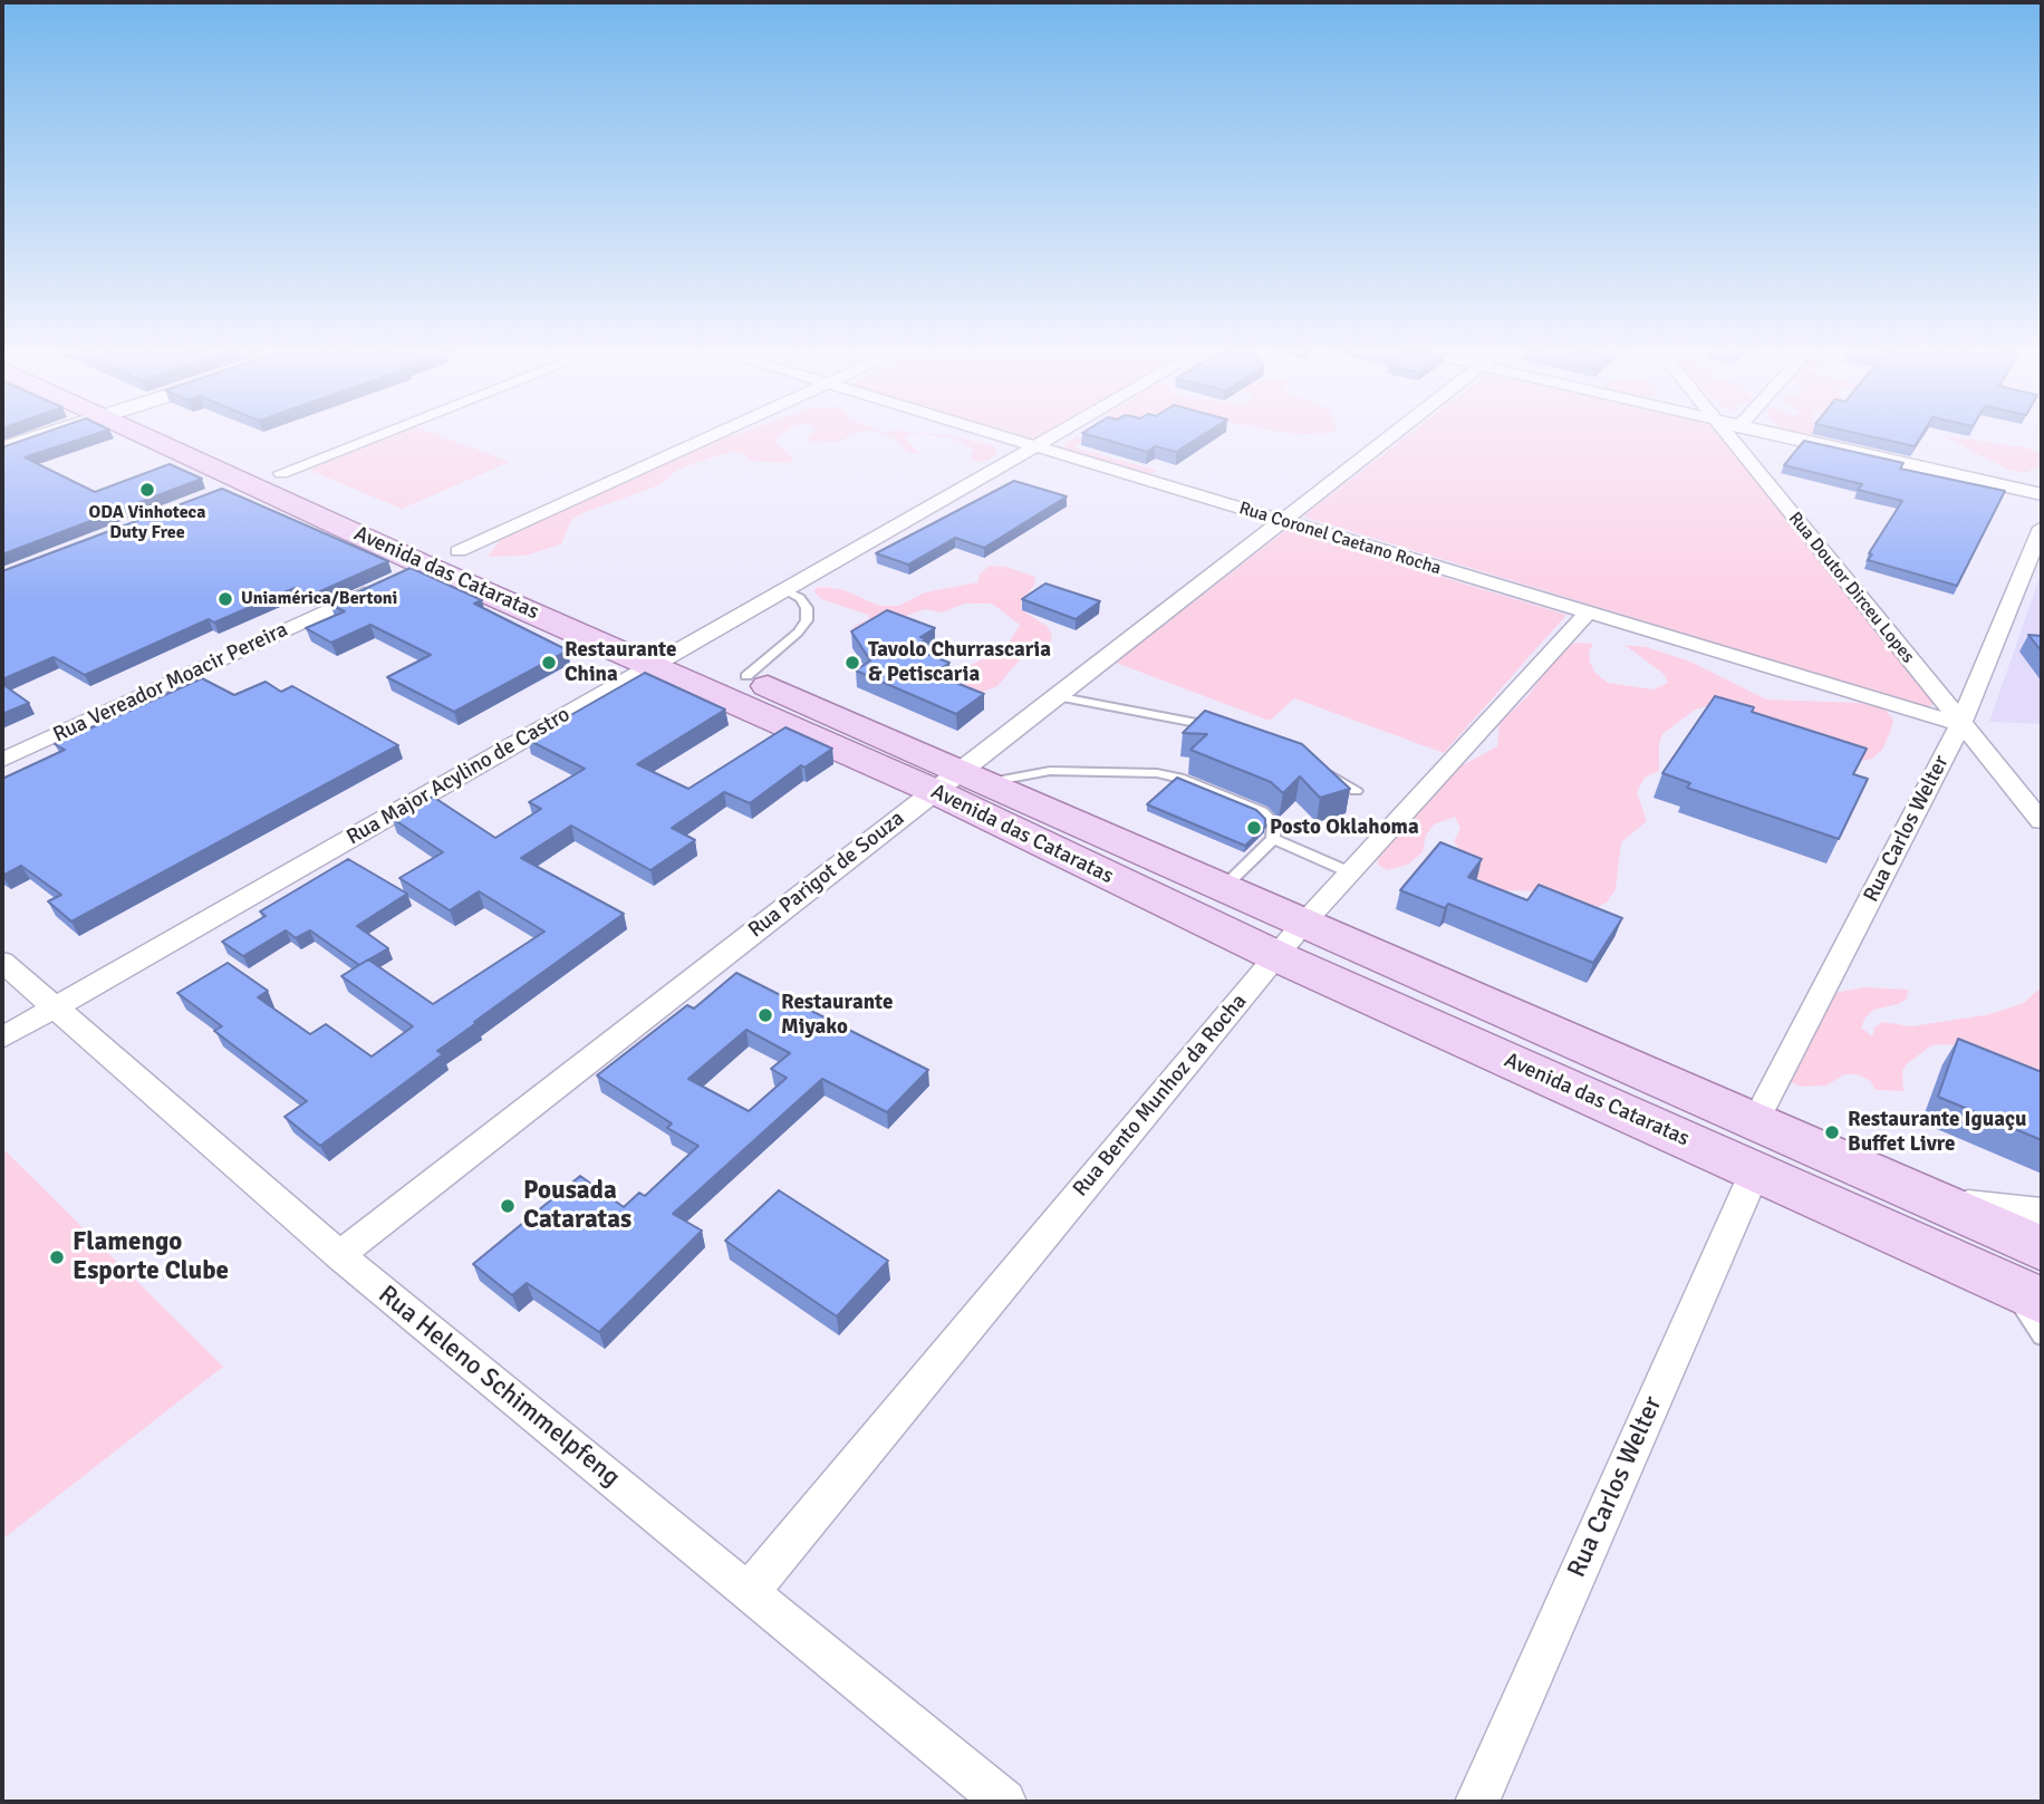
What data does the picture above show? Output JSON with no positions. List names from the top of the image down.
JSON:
{
  "streets": {
    "main road": ["Avenida das Cataratas"],
    "street": [
      "Rua Coronel Caetano Rocha",
      "Rua Doutor Dirceu Lopes",
      "Rua Vereador Moacir Pereira",
      "Rua Major Acylino de Castro",
      "Rua Carlos Welter",
      "Rua Parigot de Souza",
      "Rua Bento Munhoz da Rocha",
      "Rua Heleno Schimmelpfeng"
    ]
  },
  "crossings": [
    ["Rua Coronel Caetano Rocha", "Rua Doutor Dirceu Lopes"],
    ["Rua Coronel Caetano Rocha", "Rua Major Acylino de Castro"],
    ["Rua Coronel Caetano Rocha", "Rua Carlos Welter"],
    ["Rua Coronel Caetano Rocha", "Rua Parigot de Souza"],
    ["Rua Coronel Caetano Rocha", "Rua Bento Munhoz da Rocha"],
    ["Avenida das Cataratas", "Rua Vereador Moacir Pereira"],
    ["Avenida das Cataratas", "Rua Major Acylino de Castro"],
    ["Avenida das Cataratas", "Rua Carlos Welter"],
    ["Avenida das Cataratas", "Rua Parigot de Souza"],
    ["Avenida das Cataratas", "Rua Bento Munhoz da Rocha"],
    ["Rua Doutor Dirceu Lopes", "Rua Carlos Welter"],
    ["Rua Major Acylino de Castro", "Rua Heleno Schimmelpfeng"],
    ["Rua Parigot de Souza", "Rua Heleno Schimmelpfeng"],
    ["Rua Bento Munhoz da Rocha", "Rua Heleno Schimmelpfeng"]
  ],
  "places": [
    "ODA Vinhoteca Duty Free",
    "Uniamérica/Bertoni",
    "Restaurante China",
    "Tavolo Churrascaria & Petiscaria",
    "Posto Oklahoma",
    "Restaurante Miyako",
    "Restaurante Iguaçu Buffet Livre",
    "Pousada Cataratas",
    "Flamengo Esporte Clube"
  ]
}
